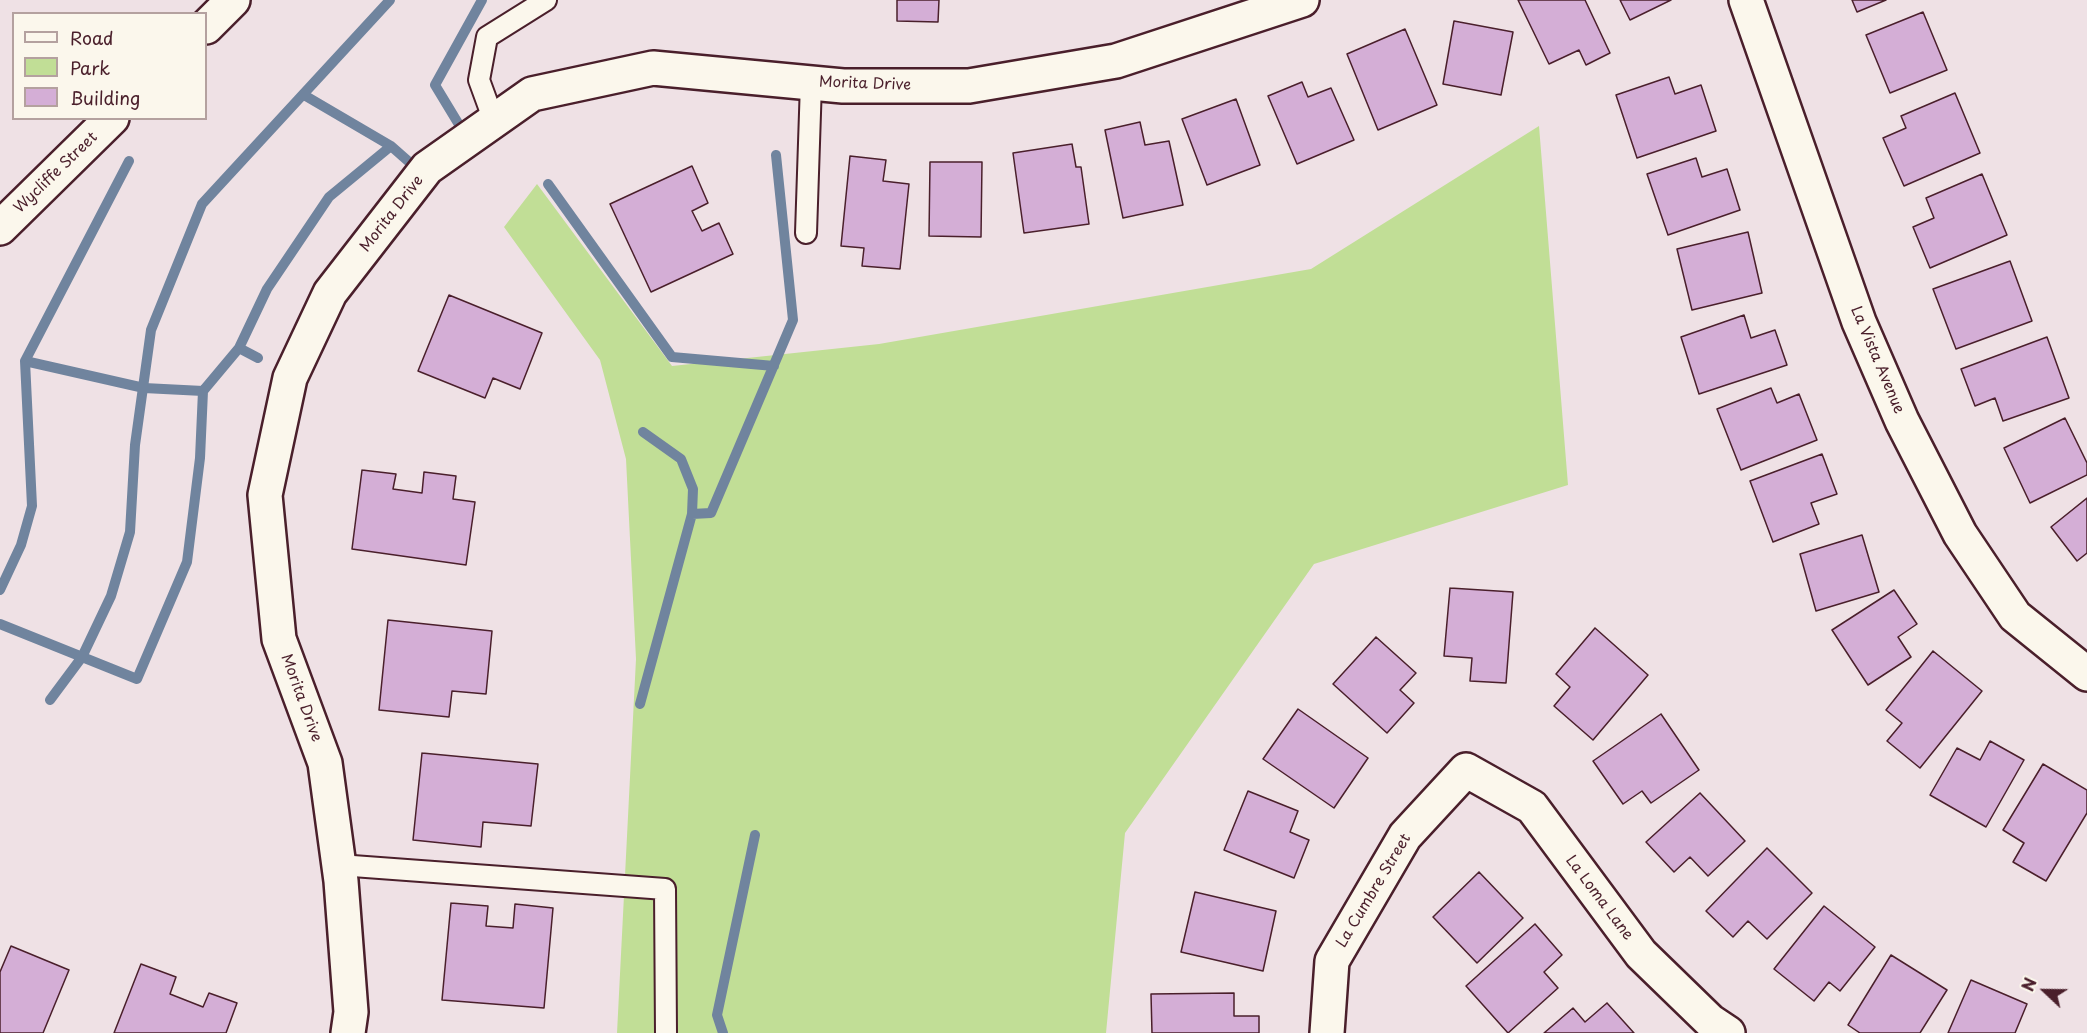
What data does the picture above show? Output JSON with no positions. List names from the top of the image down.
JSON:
{
  "streets": {
    "street": [
      "Morita Drive",
      "Wycliffe Street",
      "La Vista Avenue",
      "La Cumbre Street",
      "La Loma Lane"
    ]
  },
  "crossings": [
    ["La Cumbre Street", "La Loma Lane"]
  ],
  "legend": ["Road", "Park", "Building"],
  "north": "left"
}
